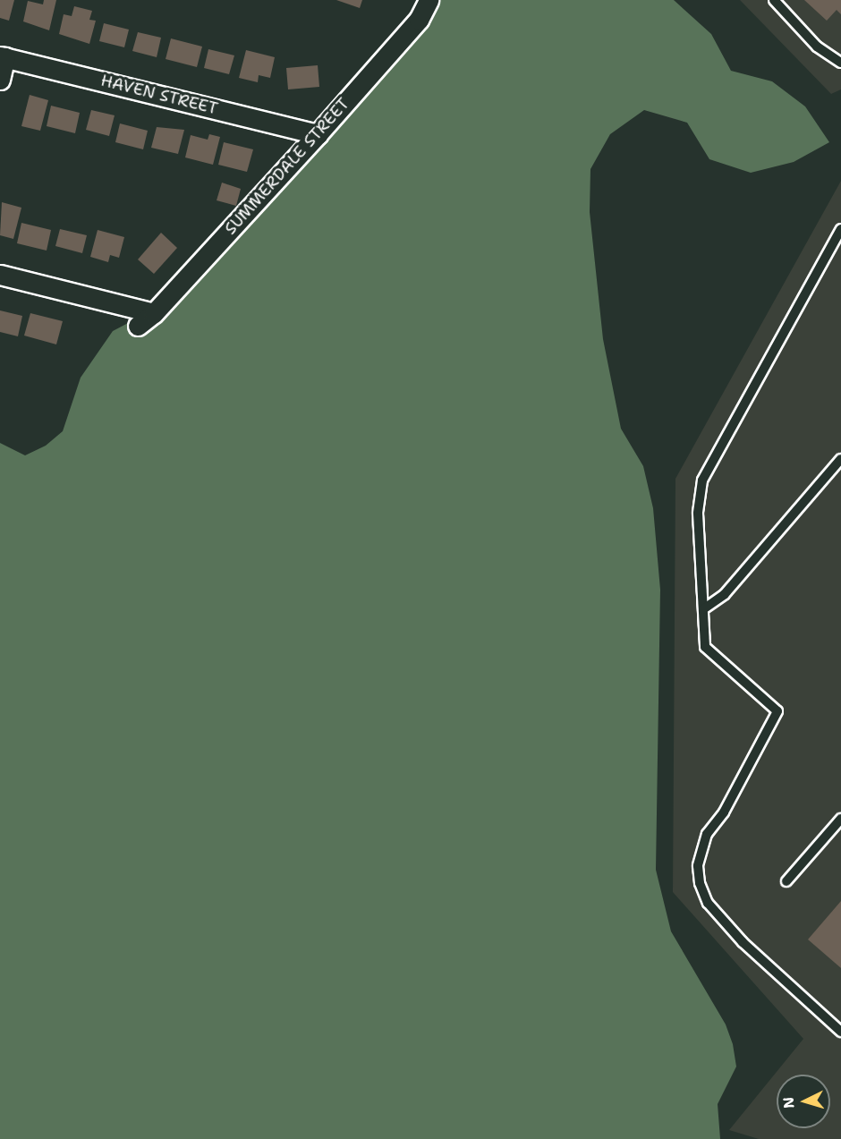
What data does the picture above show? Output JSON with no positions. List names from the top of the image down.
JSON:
{
  "streets": {
    "street": ["HAVEN STREET", "SUMMERDALE STREET"]
  },
  "crossings": [
    ["HAVEN STREET", "SUMMERDALE STREET"]
  ],
  "north": "left"
}
